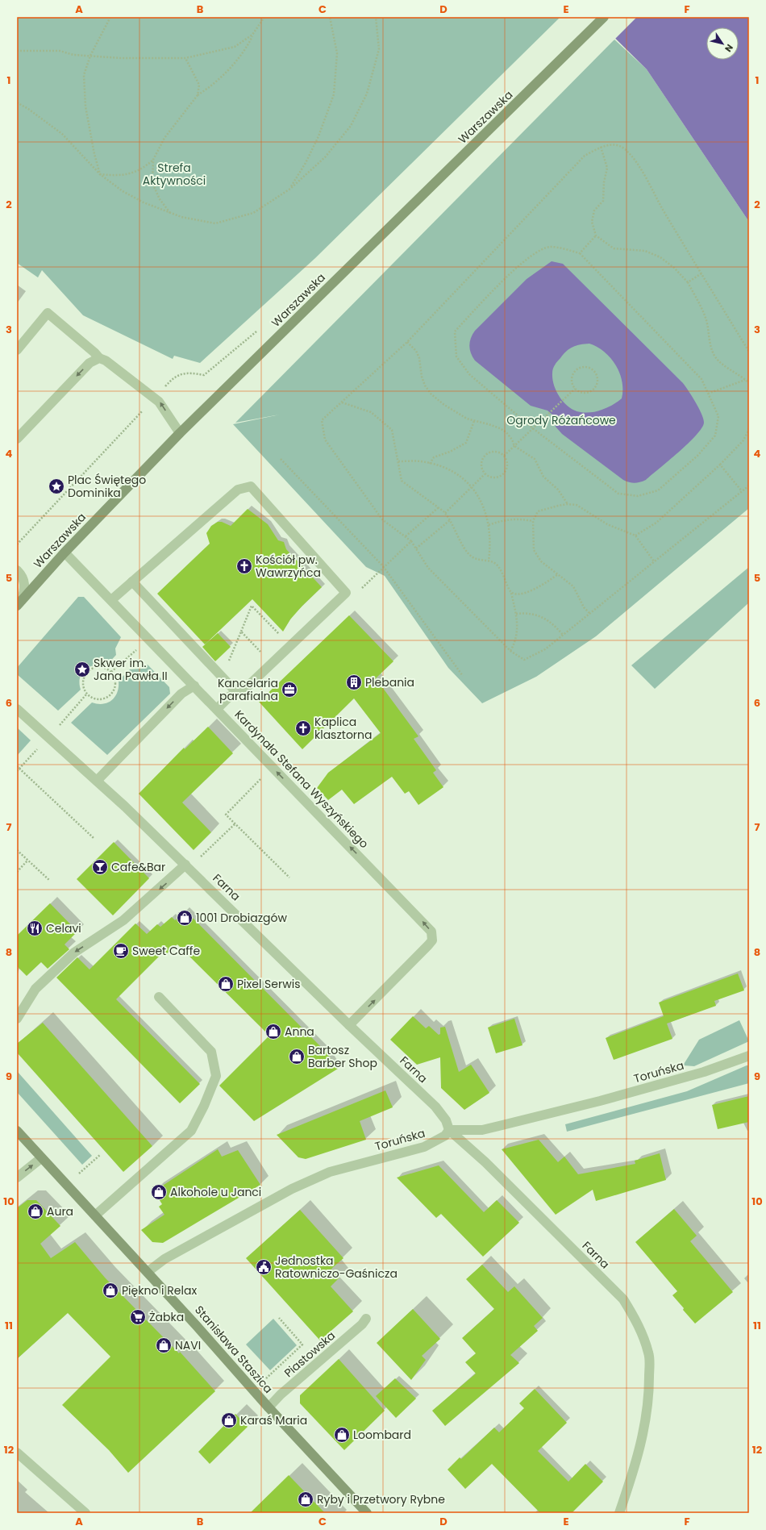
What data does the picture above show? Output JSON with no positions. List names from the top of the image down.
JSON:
{
  "streets": {
    "street": [
      "Warszawska",
      "Kardynała Stefana Wyszyńskiego",
      "Farna",
      "Toruńska",
      "Stanisława Staszica",
      "Piastowska"
    ]
  },
  "crossings": [
    ["Warszawska", "Kardynała Stefana Wyszyńskiego"],
    ["Kardynała Stefana Wyszyńskiego", "Farna"],
    ["Farna", "Toruńska"],
    ["Toruńska", "Stanisława Staszica"],
    ["Stanisława Staszica", "Piastowska"]
  ],
  "parks": ["Strefa Aktywności", "Ogrody Różańcowe"],
  "places": {
    "place": ["Plac Świętego Dominika", "Skwer im. Jana Pawła II"],
    "church": ["Kościół pw. Wawrzyńca", "Kaplica klasztorna"],
    "building": ["Plebania"],
    "office": ["Kancelaria parafialna"],
    "bar": ["Cafe&Bar"],
    "shop": [
      "1001 Drobiazgów",
      "Pixel Serwis",
      "Anna",
      "Bartosz Barber Shop",
      "Alkohole u Janci",
      "Aura",
      "Piękno i Relax",
      "NAVI",
      "Karaś Maria",
      "Loombard",
      "Ryby i Przetwory Rybne"
    ],
    "restaurant": ["Celavi"],
    "cafe": ["Sweet Caffe"],
    "public building": ["Jednostka Ratowniczo-Gaśnicza"],
    "supermarket": ["Żabka"]
  },
  "north": "bottom right",
  "grid": {
    "columns": [
      "A",
      "B",
      "C",
      "D",
      "E",
      "F"
    ],
    "rows": [
      "1",
      "2",
      "3",
      "4",
      "5",
      "6",
      "7",
      "8",
      "9",
      "10",
      "11",
      "12"
    ]
  }
}
